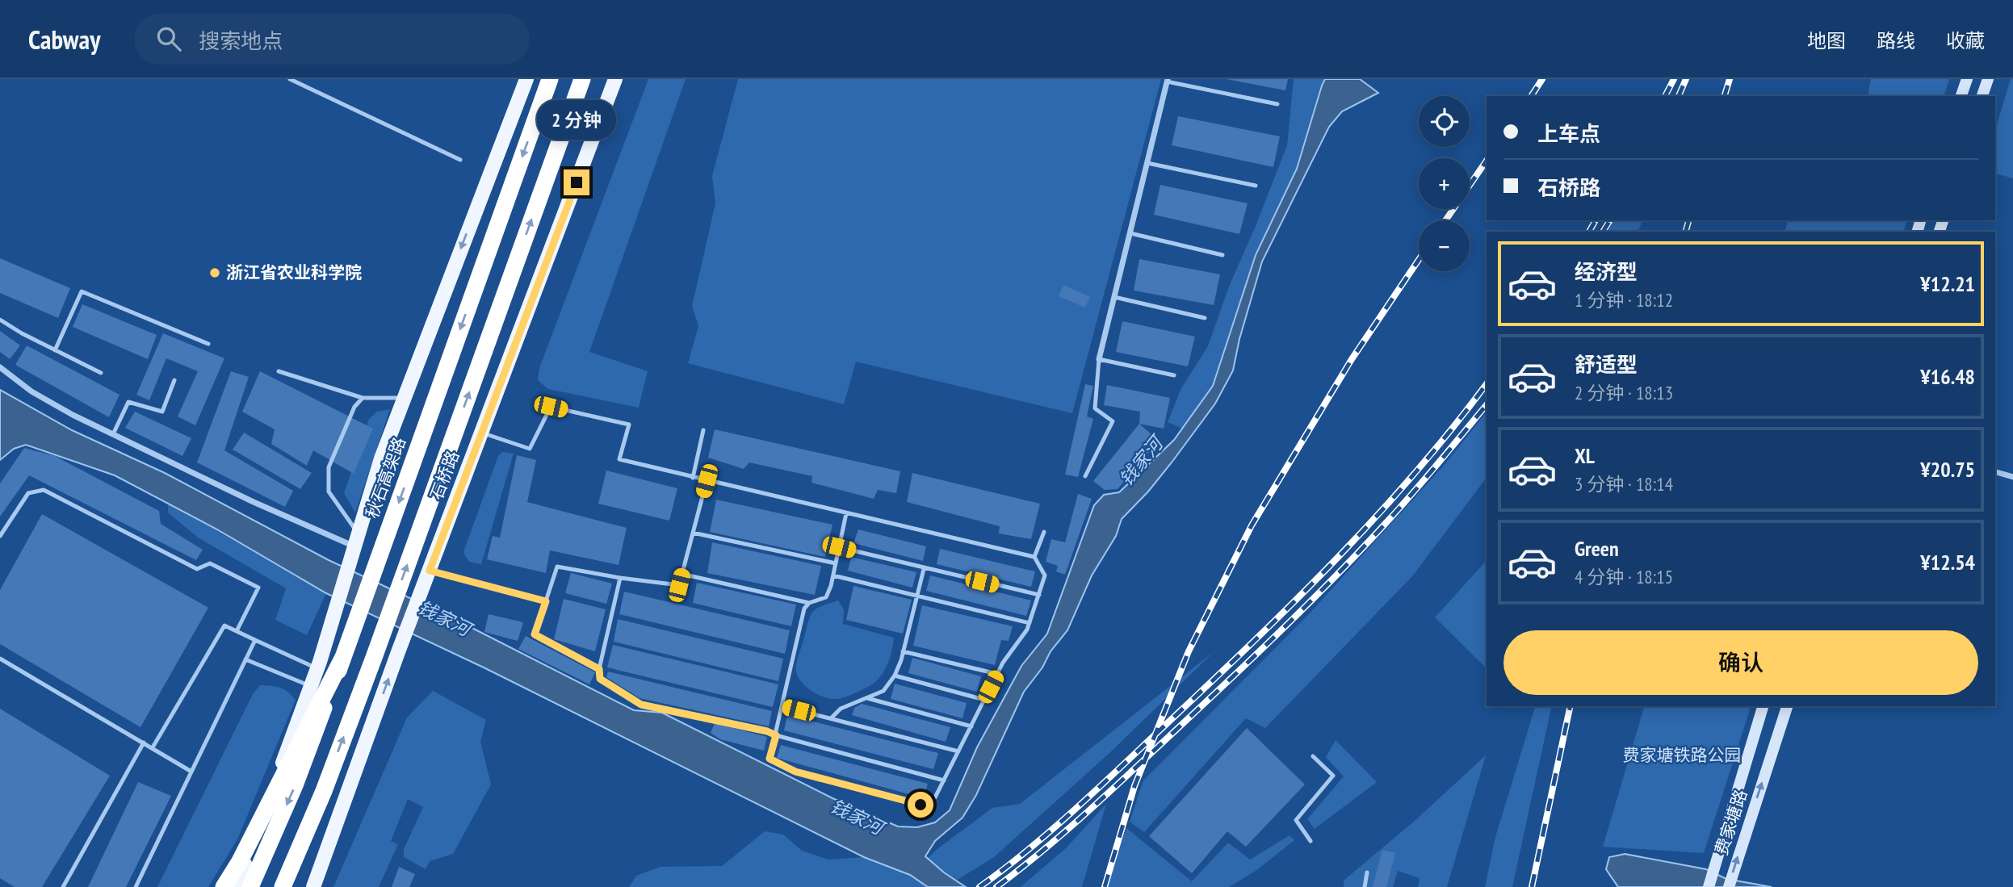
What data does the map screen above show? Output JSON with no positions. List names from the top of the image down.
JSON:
{
  "streets": {
    "highway": ["秋石高架路"],
    "main road": ["石桥路"],
    "street": ["费家塘路"]
  },
  "water": ["钱家河"],
  "parks": ["费家塘铁路公园"],
  "places": ["浙江省农业科学院"],
  "page": {
    "header": "Cabway",
    "search": "搜索地点",
    "nav": ["地图", "路线", "收藏"],
    "map_buttons": ["+", "−"],
    "banner": ["上车点", "石桥路"],
    "bubble": "2 分钟",
    "list": [
      {
        "name": "经济型",
        "note": "1 分钟 · 18:12",
        "value": "¥12.21"
      },
      {
        "name": "舒适型",
        "note": "2 分钟 · 18:13",
        "value": "¥16.48"
      },
      {
        "name": "XL",
        "note": "3 分钟 · 18:14",
        "value": "¥20.75"
      },
      {
        "name": "Green",
        "note": "4 分钟 · 18:15",
        "value": "¥12.54"
      }
    ],
    "buttons": "确认"
  }
}
